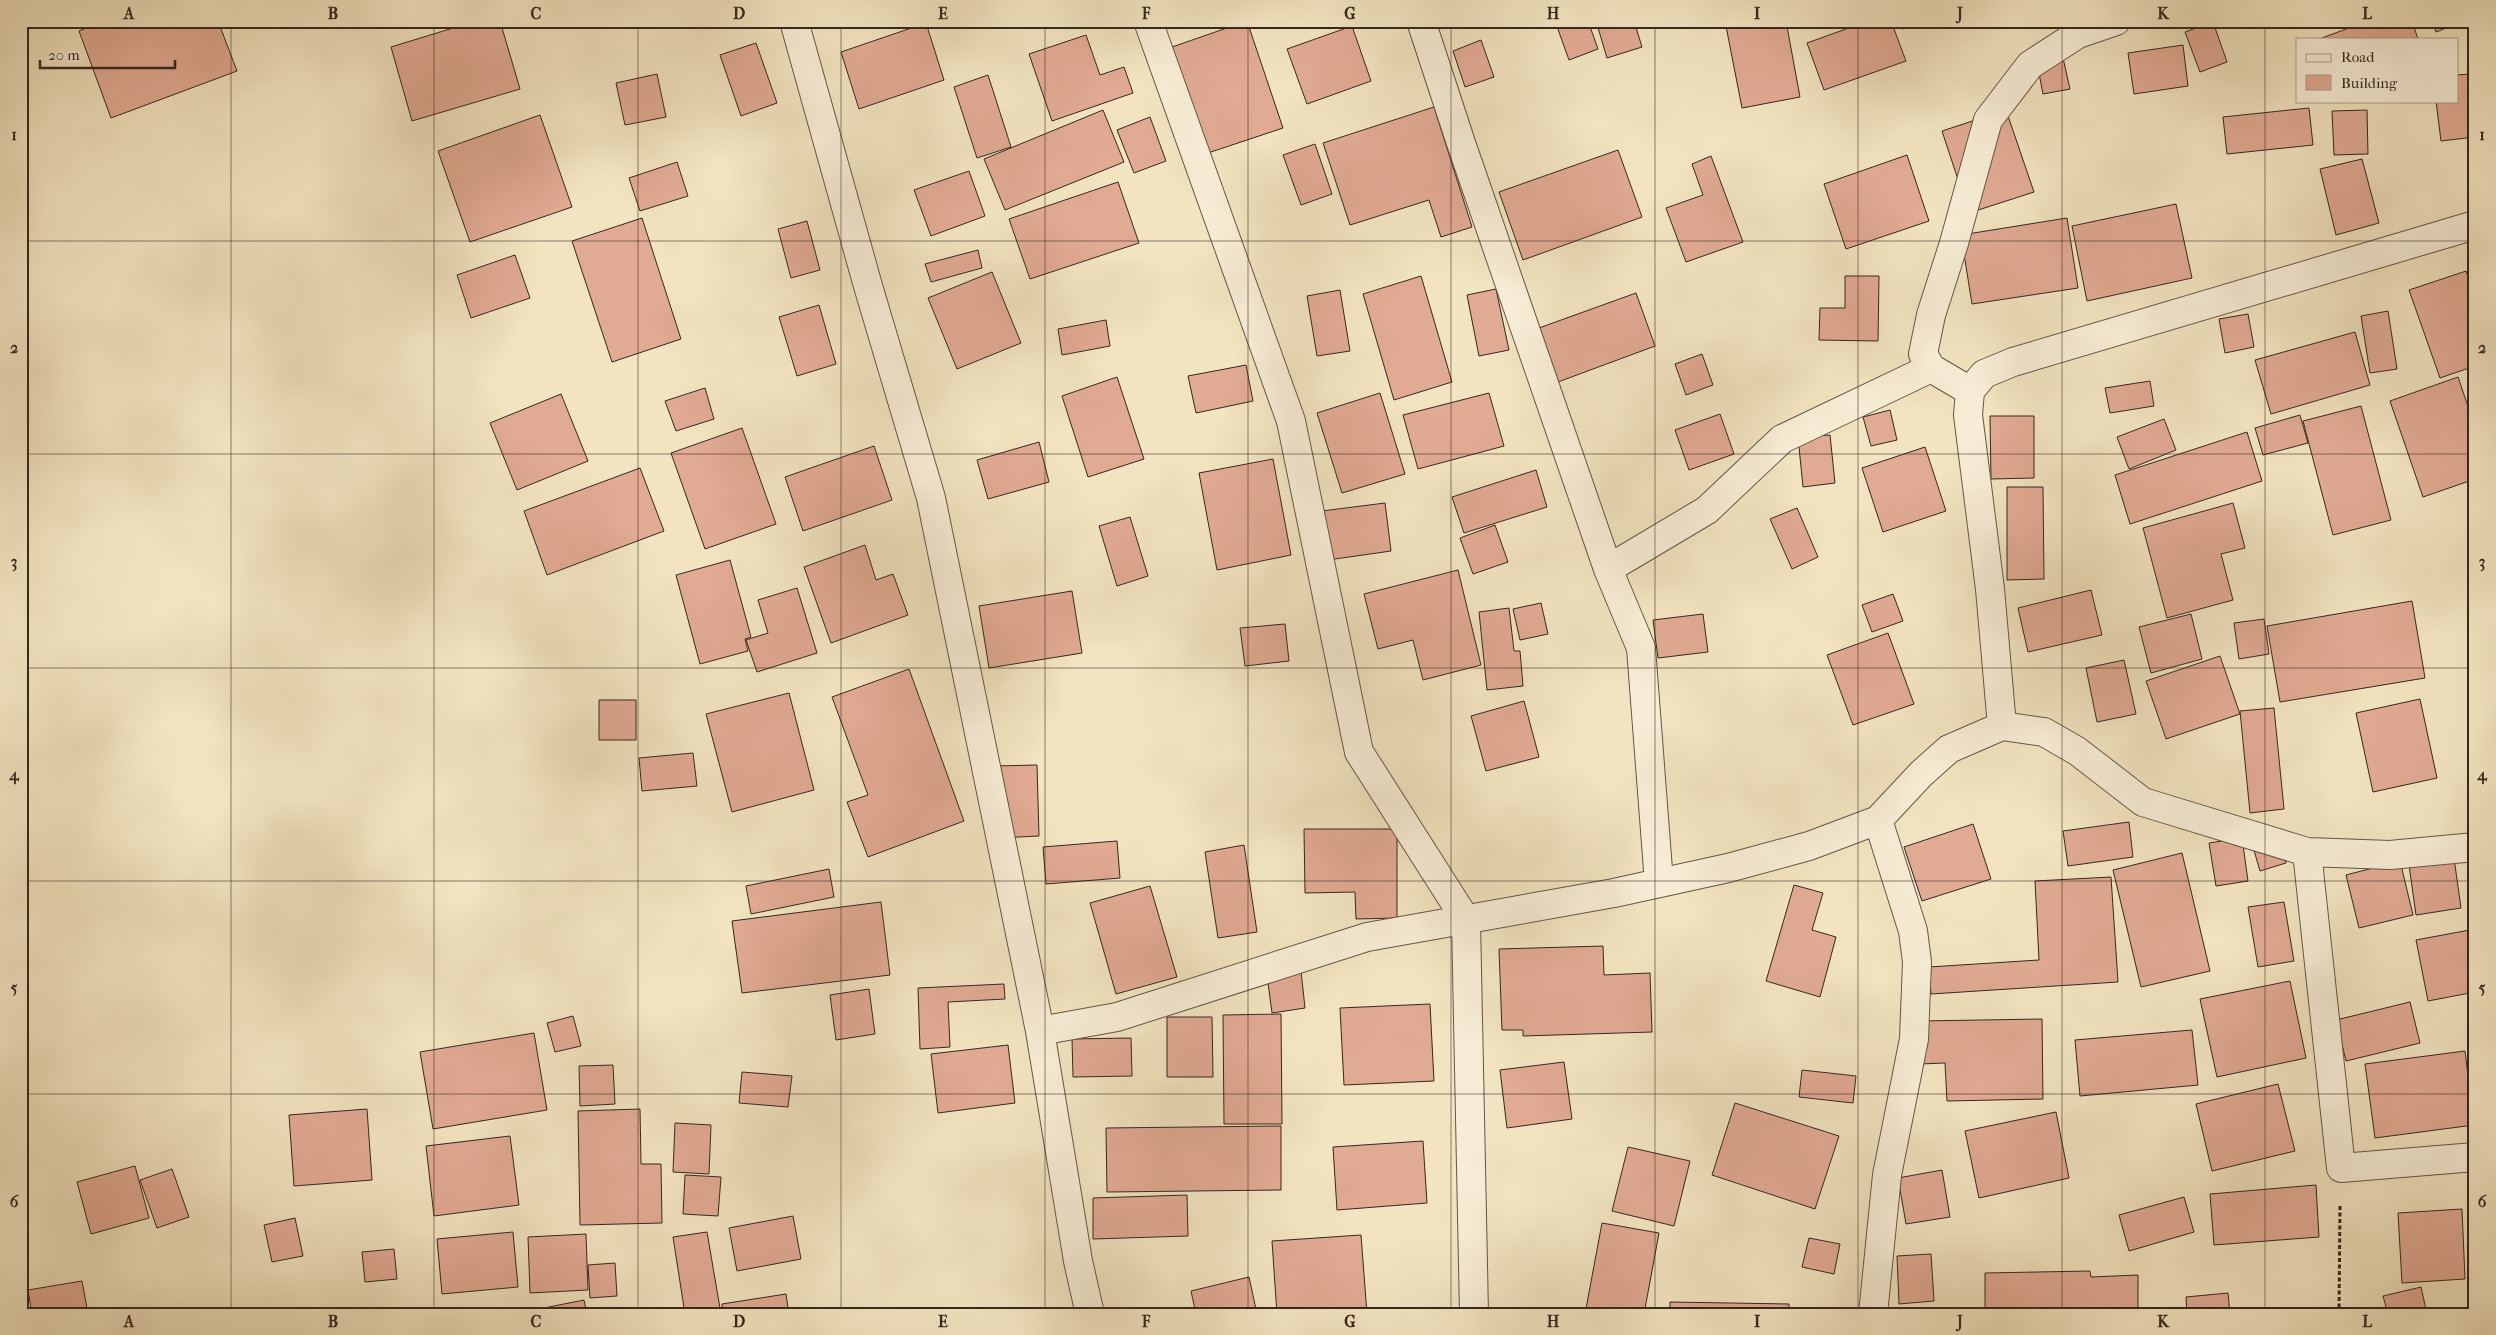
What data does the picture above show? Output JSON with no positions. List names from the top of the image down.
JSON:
{
  "legend": ["Road", "Building"],
  "scale_bar": "20 m",
  "grid": {
    "columns": [
      "A",
      "B",
      "C",
      "D",
      "E",
      "F",
      "G",
      "H",
      "I",
      "J",
      "K",
      "L"
    ],
    "rows": [
      "1",
      "2",
      "3",
      "4",
      "5",
      "6"
    ]
  }
}
